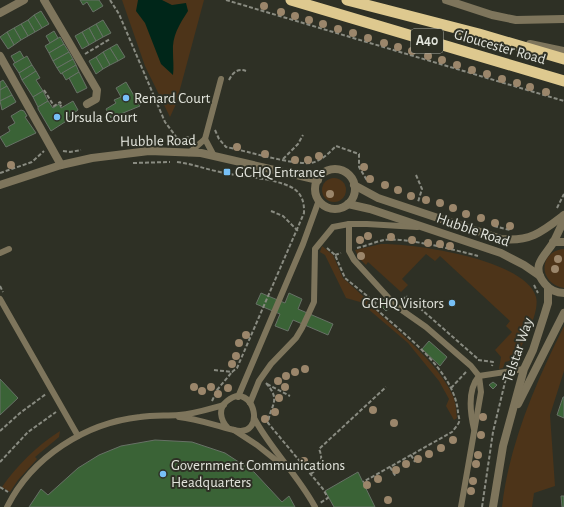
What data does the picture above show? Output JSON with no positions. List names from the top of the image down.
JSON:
{
  "streets": {
    "highway": ["A40", "Gloucester Road"],
    "street": ["Hubble Road", "Telstar Way"]
  },
  "places": {
    "other": [
      "Renard Court",
      "Ursula Court",
      "GCHQ Visitors",
      "Government Communications Headquarters"
    ],
    "transit": ["GCHQ Entrance"]
  }
}
